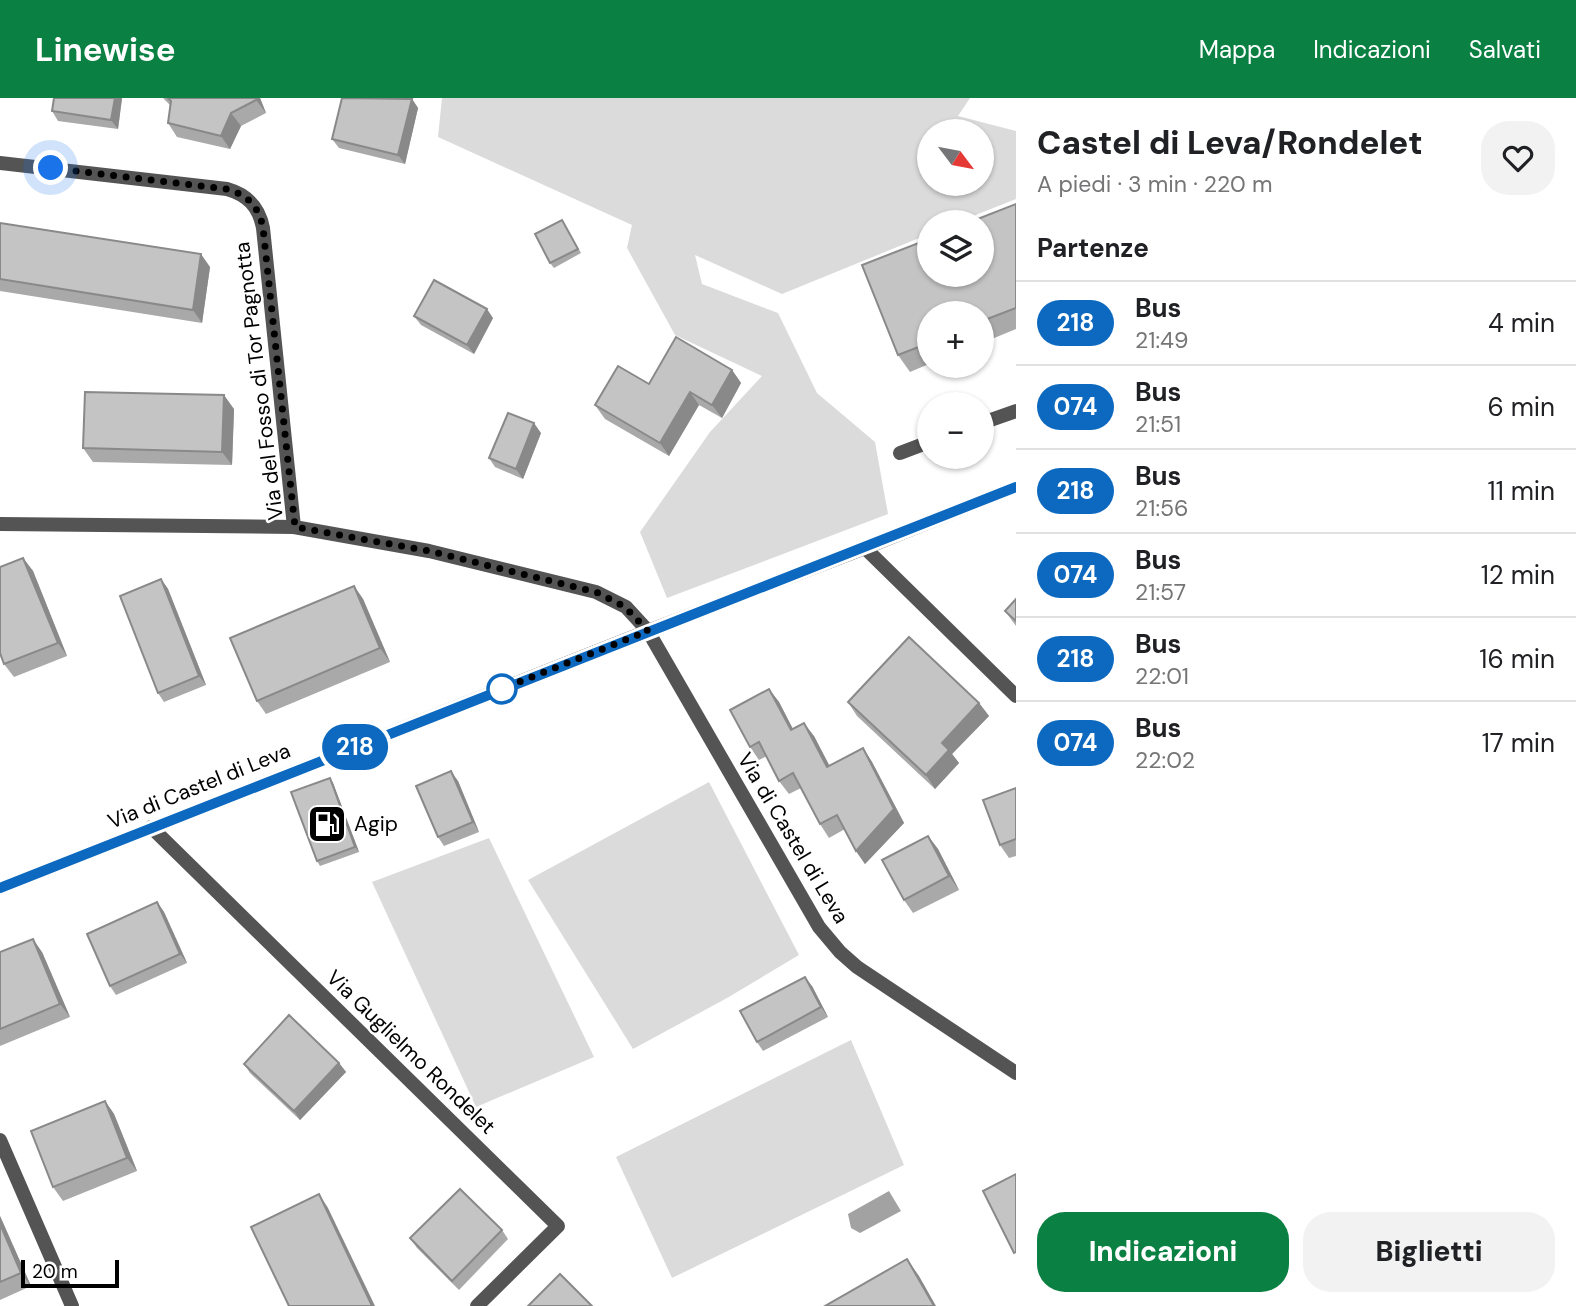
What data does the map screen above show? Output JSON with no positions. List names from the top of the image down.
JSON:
{
  "streets": {
    "street": ["Via del Fosso di Tor Pagnotta", "Via di Castel di Leva", "Via Guglielmo Rondelet"]
  },
  "crossings": [
    ["Via del Fosso di Tor Pagnotta", "Via di Castel di Leva"],
    ["Via di Castel di Leva", "Via Guglielmo Rondelet"]
  ],
  "places": {
    "fuel station": ["Agip"]
  },
  "lines": ["bus line 218"],
  "scale_bar": "20 m",
  "north": "bottom right",
  "page": {
    "header": "Linewise",
    "nav": ["Mappa", "Indicazioni", "Salvati"],
    "on_map": "218",
    "heading": [
      ["Castel di Leva/Rondelet", "A piedi · 3 min · 220 m"],
      "Partenze"
    ],
    "map_buttons": ["+", "−"],
    "list": [
      {
        "mark": "218",
        "name": "Bus",
        "note": "21:49",
        "value": "4 min"
      },
      {
        "mark": "074",
        "name": "Bus",
        "note": "21:51",
        "value": "6 min"
      },
      {
        "mark": "218",
        "name": "Bus",
        "note": "21:56",
        "value": "11 min"
      },
      {
        "mark": "074",
        "name": "Bus",
        "note": "21:57",
        "value": "12 min"
      },
      {
        "mark": "218",
        "name": "Bus",
        "note": "22:01",
        "value": "16 min"
      },
      {
        "mark": "074",
        "name": "Bus",
        "note": "22:02",
        "value": "17 min"
      }
    ],
    "buttons": ["Indicazioni", "Biglietti"],
    "scale": "20 m"
  }
}
